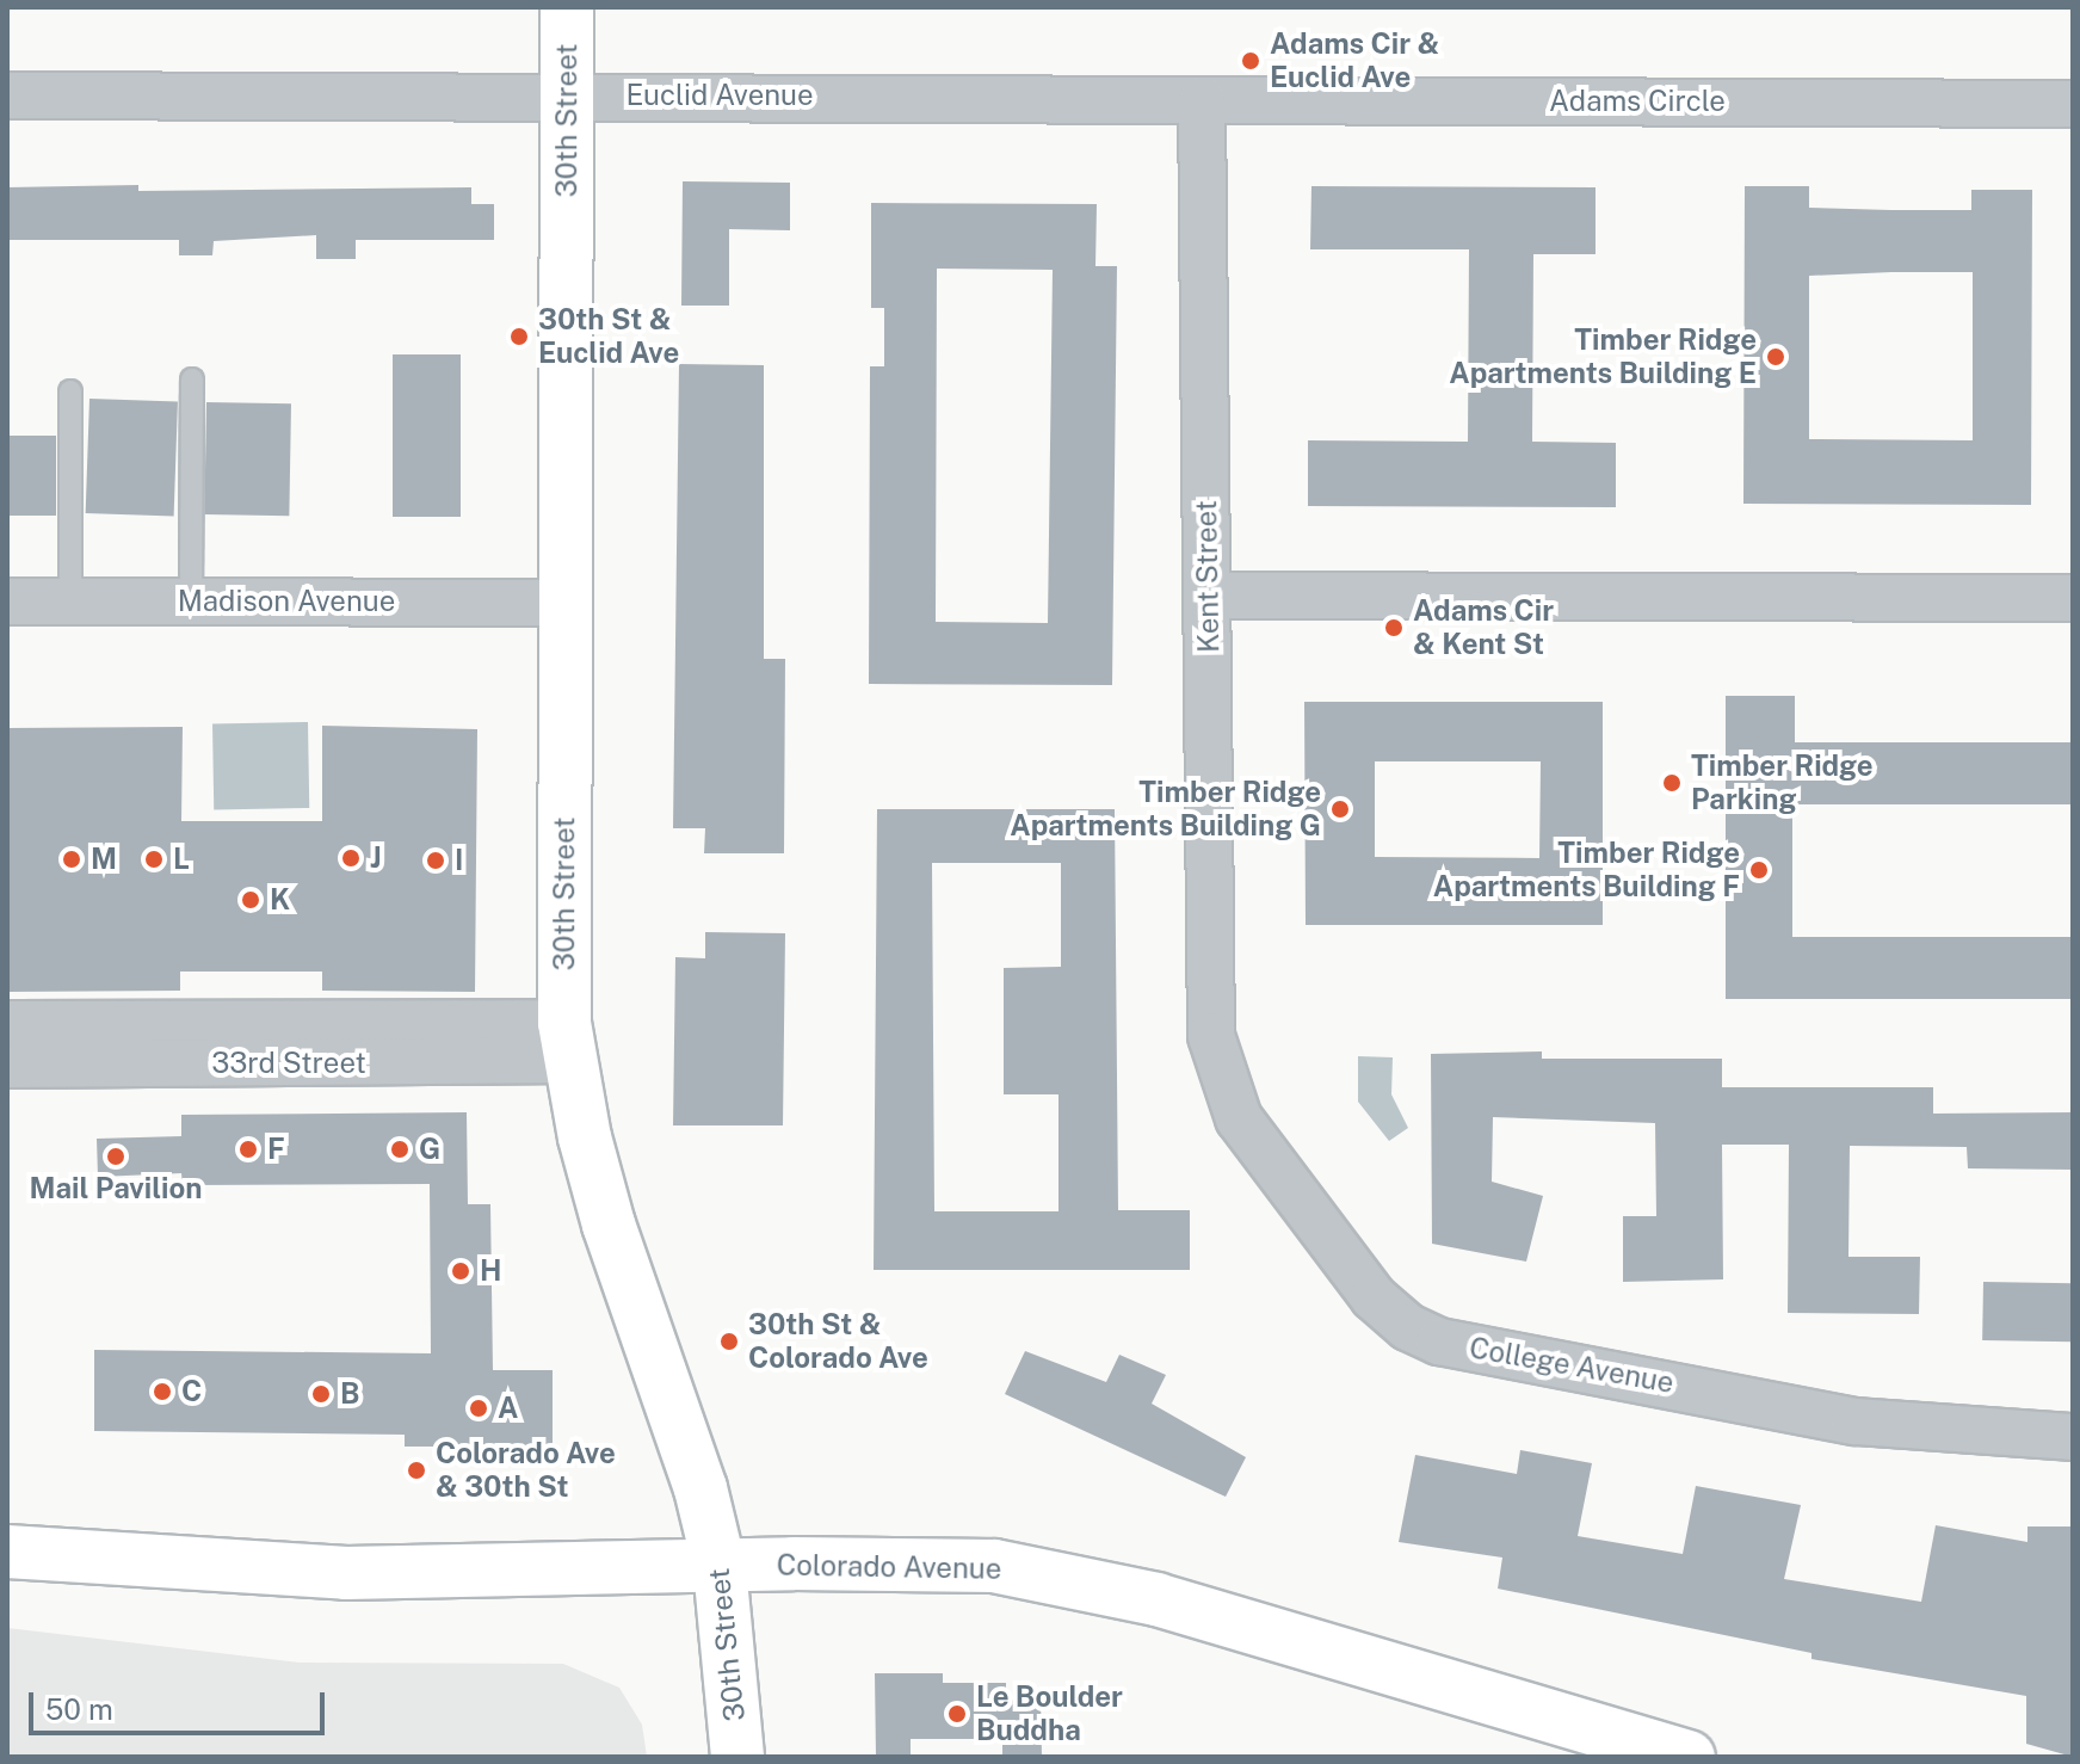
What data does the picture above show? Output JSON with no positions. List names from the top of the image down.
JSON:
{
  "streets": {
    "main road": ["30th Street", "Colorado Avenue"],
    "street": [
      "Euclid Avenue",
      "Adams Circle",
      "Kent Street",
      "Madison Avenue",
      "33rd Street",
      "College Avenue"
    ]
  },
  "crossings": [
    ["Euclid Avenue", "Adams Circle"],
    ["Euclid Avenue", "30th Street"],
    ["Euclid Avenue", "Kent Street"],
    ["Adams Circle", "Kent Street"],
    ["30th Street", "Madison Avenue"],
    ["30th Street", "33rd Street"],
    ["30th Street", "Colorado Avenue"],
    ["Kent Street", "College Avenue"]
  ],
  "places": [
    "Adams Cir & Euclid Ave",
    "30th St & Euclid Ave",
    "Timber Ridge Apartments Building E",
    "Adams Cir & Kent St",
    "Timber Ridge Parking",
    "Timber Ridge Apartments Building G",
    "J",
    "M",
    "L",
    "I",
    "Timber Ridge Apartments Building F",
    "K",
    "F",
    "G",
    "Mail Pavilion",
    "H",
    "30th St & Colorado Ave",
    "C",
    "B",
    "A",
    "Colorado Ave & 30th St",
    "Le Boulder Buddha"
  ],
  "scale_bar": "50 m"
}
